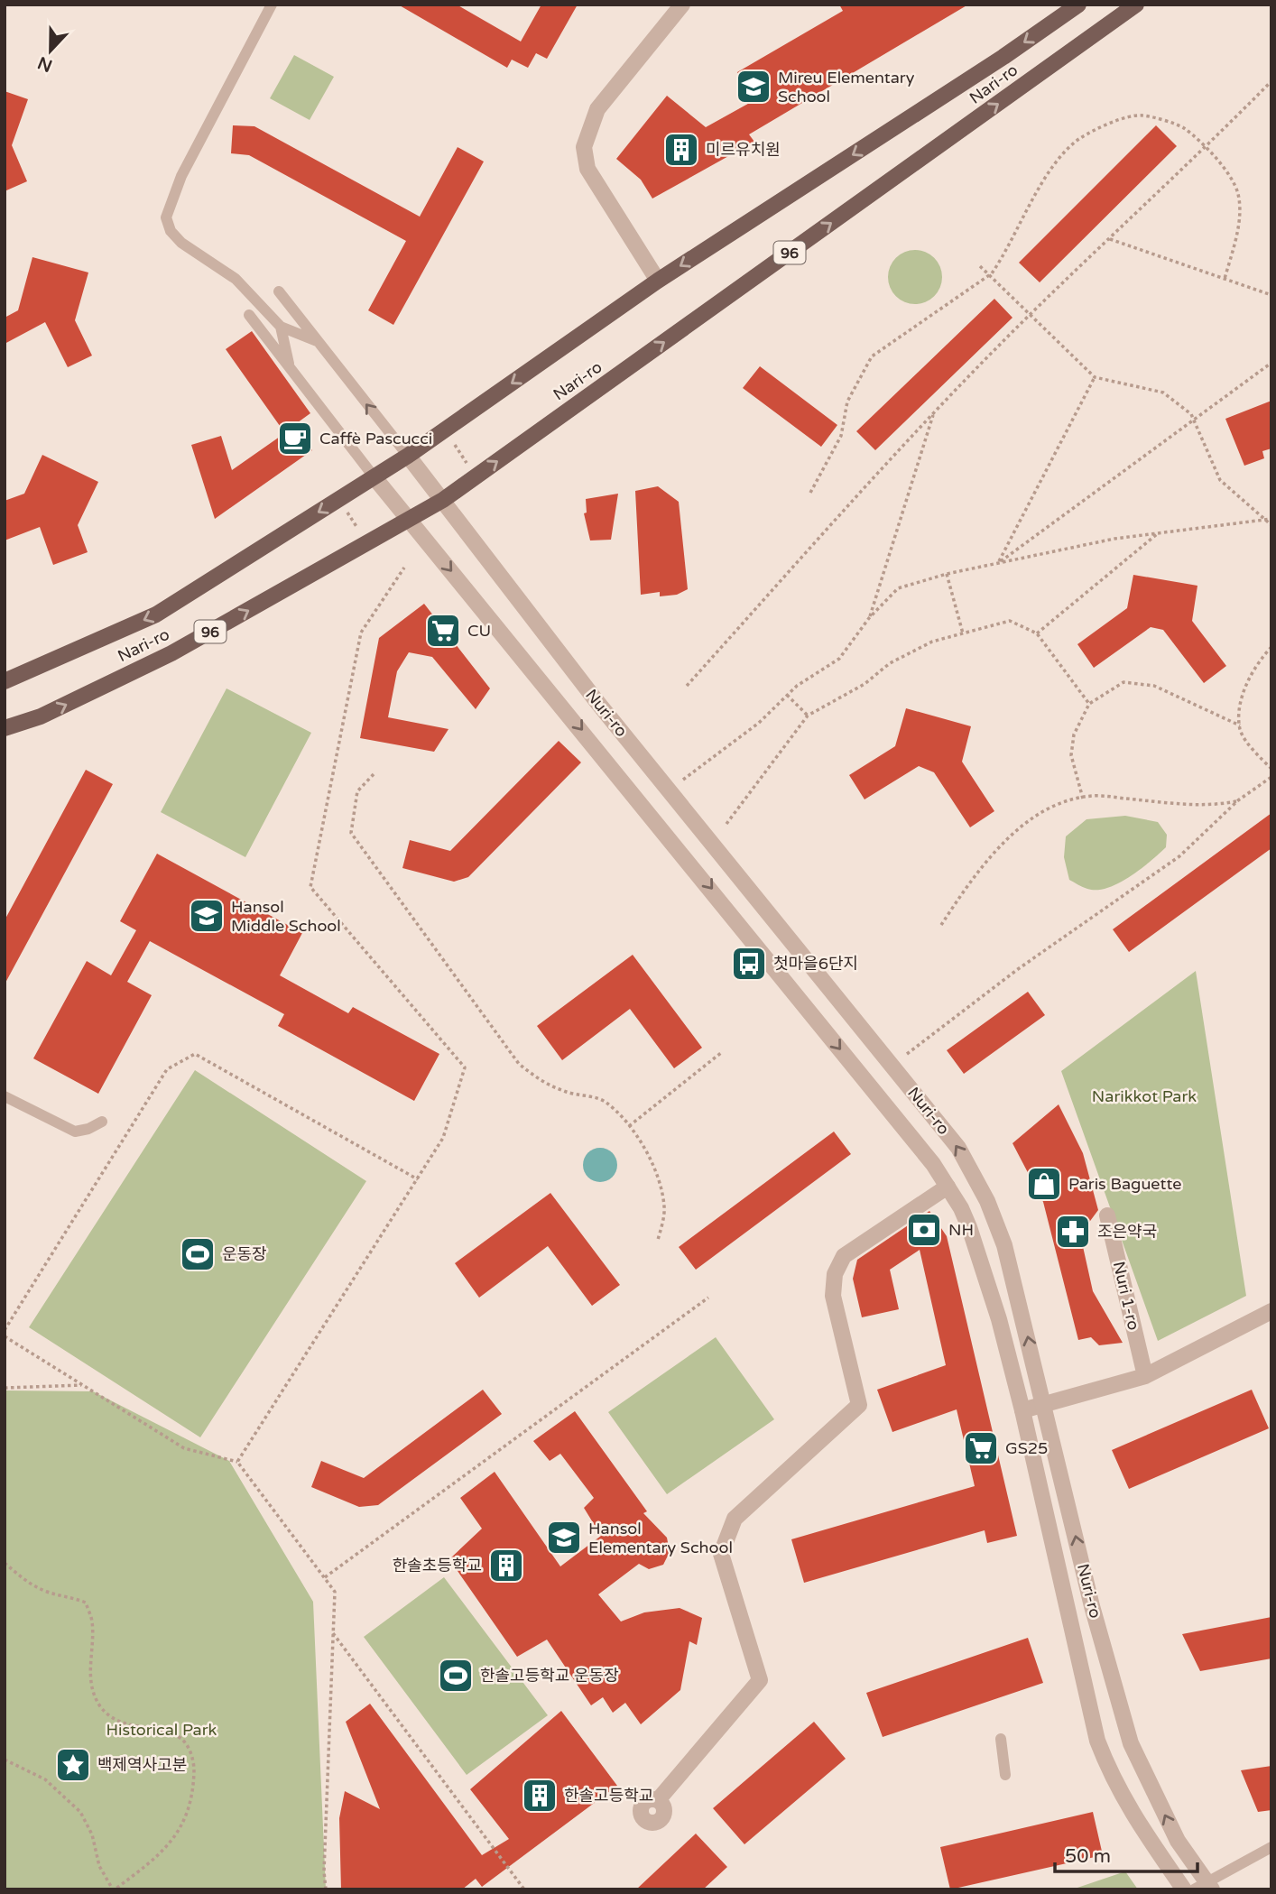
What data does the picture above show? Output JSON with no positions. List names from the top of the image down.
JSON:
{
  "streets": {
    "main road": ["Nari-ro", "96"],
    "street": ["Nuri-ro", "Nuri 1-ro"]
  },
  "crossings": [
    ["Nari-ro", "Nuri-ro"]
  ],
  "parks": ["Narikkot Park", "Historical Park"],
  "places": {
    "school or university": ["Mireu Elementary School", "Hansol Middle School", "Hansol Elementary School"],
    "building": ["미르유치원", "한솔초등학교", "한솔고등학교"],
    "cafe": ["Caffè Pascucci"],
    "supermarket": ["CU", "GS25"],
    "bus stop": ["첫마을6단지"],
    "shop": ["Paris Baguette"],
    "bank": ["NH"],
    "pharmacy": ["조은약국"],
    "sports": ["운동장", "한솔고등학교 운동장"],
    "place": ["백제역사고분"]
  },
  "scale_bar": "50 m",
  "north": "bottom"
}
